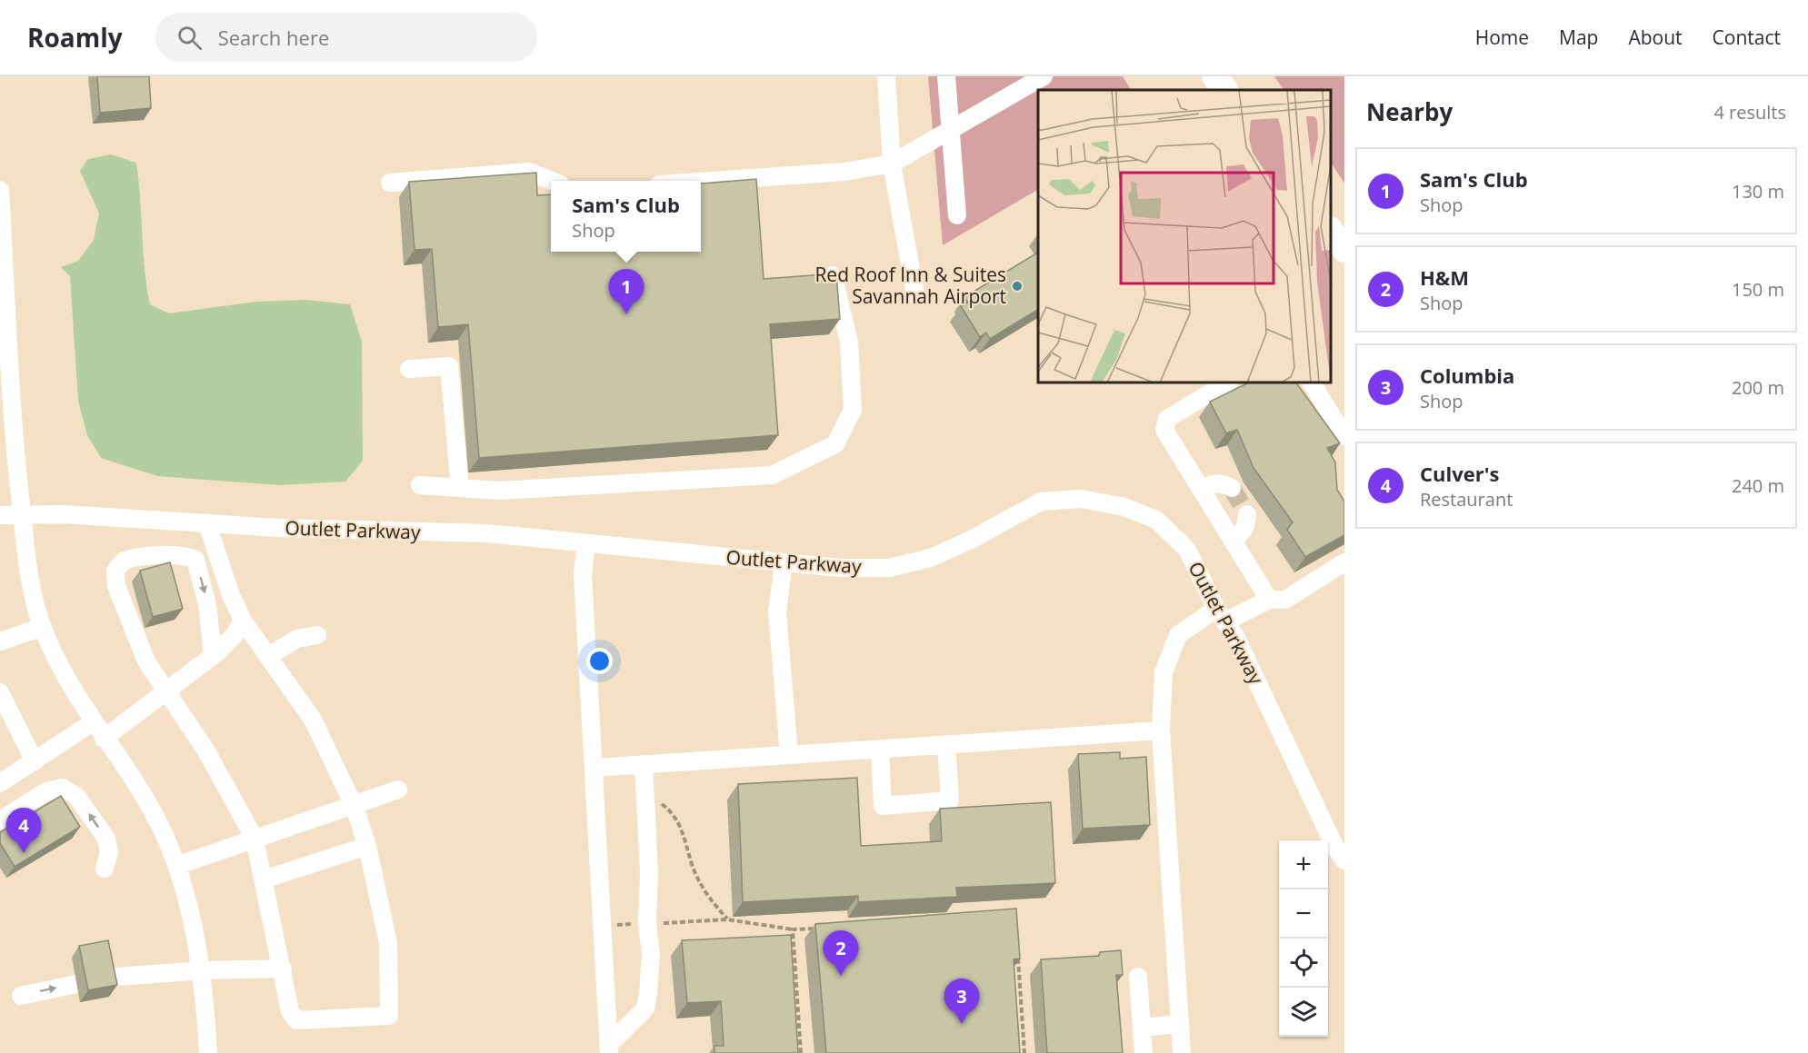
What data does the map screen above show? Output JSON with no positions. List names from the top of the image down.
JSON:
{
  "streets": {
    "street": ["Outlet Parkway"]
  },
  "places": ["Red Roof Inn & Suites Savannah Airport"],
  "page": {
    "header": "Roamly",
    "search": "Search here",
    "nav": [
      "Home",
      "Map",
      "About",
      "Contact"
    ],
    "heading": ["Nearby", "4 results"],
    "list": [
      {
        "mark": "1",
        "name": "Sam's Club",
        "note": "Shop",
        "value": "130 m"
      },
      {
        "mark": "2",
        "name": "H&M",
        "note": "Shop",
        "value": "150 m"
      },
      {
        "mark": "3",
        "name": "Columbia",
        "note": "Shop",
        "value": "200 m"
      },
      {
        "mark": "4",
        "name": "Culver's",
        "note": "Restaurant",
        "value": "240 m"
      }
    ],
    "popup": ["Sam's Club", "Shop"],
    "pins": [
      "1",
      "4",
      "2",
      "3"
    ],
    "map_buttons": ["+", "−"]
  }
}
